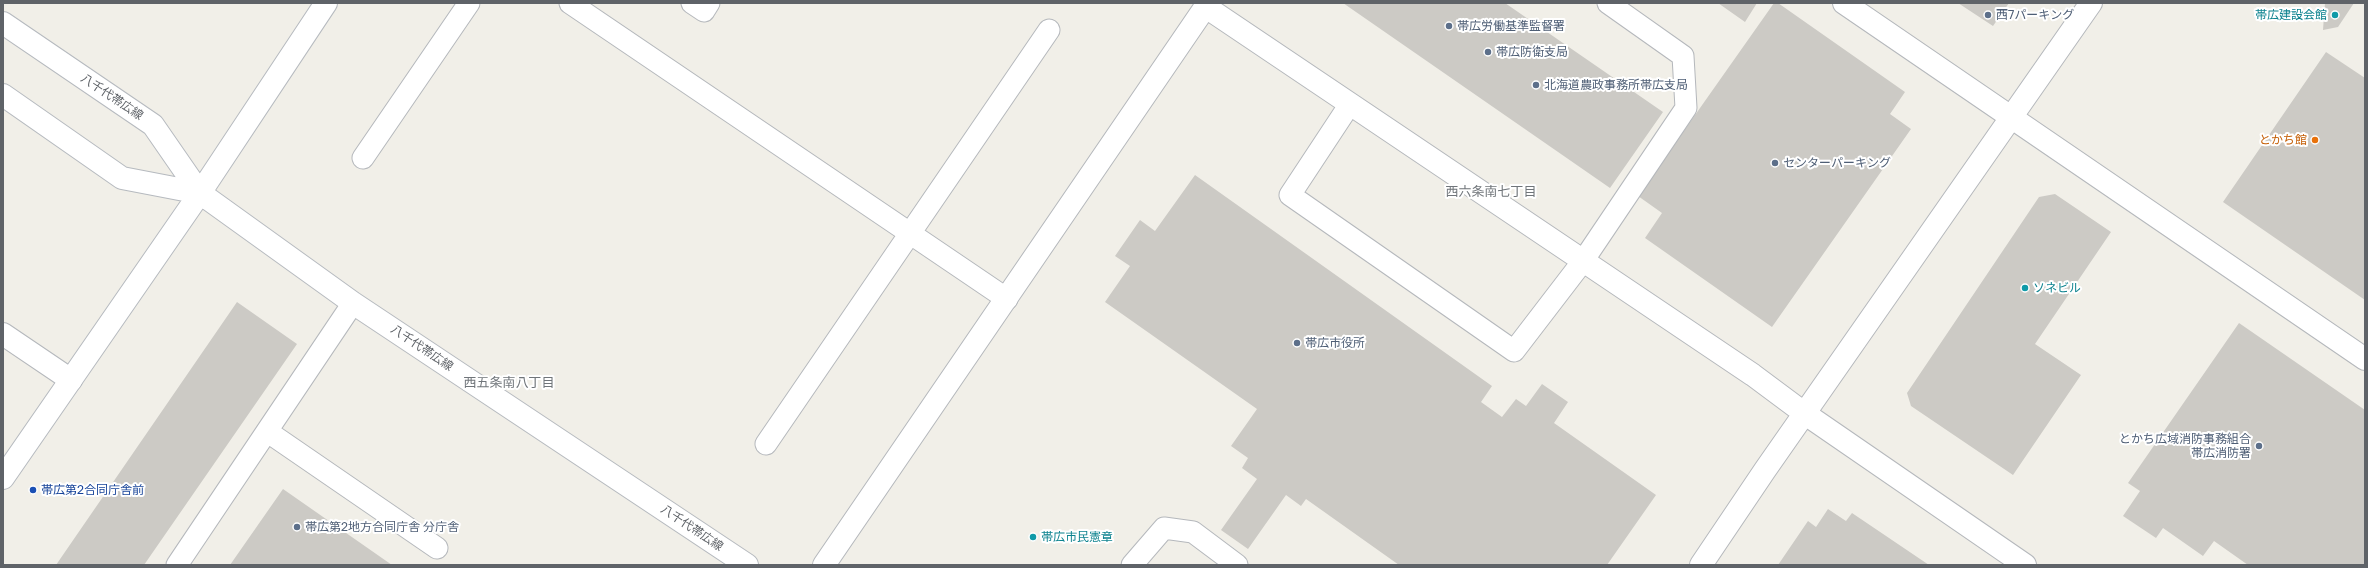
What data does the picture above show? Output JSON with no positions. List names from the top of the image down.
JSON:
{
  "streets": {
    "street": ["八千代帯広線"]
  },
  "districts": ["西六条南七丁目", "西五条南八丁目"],
  "places": [
    "西7パーキング",
    "帯広建設会館",
    "帯広労働基準監督署",
    "帯広防衛支局",
    "北海道農政事務所帯広支局",
    "とかち館",
    "センターパーキング",
    "ソネビル",
    "帯広市役所",
    "とかち広域消防事務組合 帯広消防署",
    "帯広第2合同庁舎前",
    "帯広第2地方合同庁舎 分庁舎",
    "帯広市民憲章"
  ]
}
